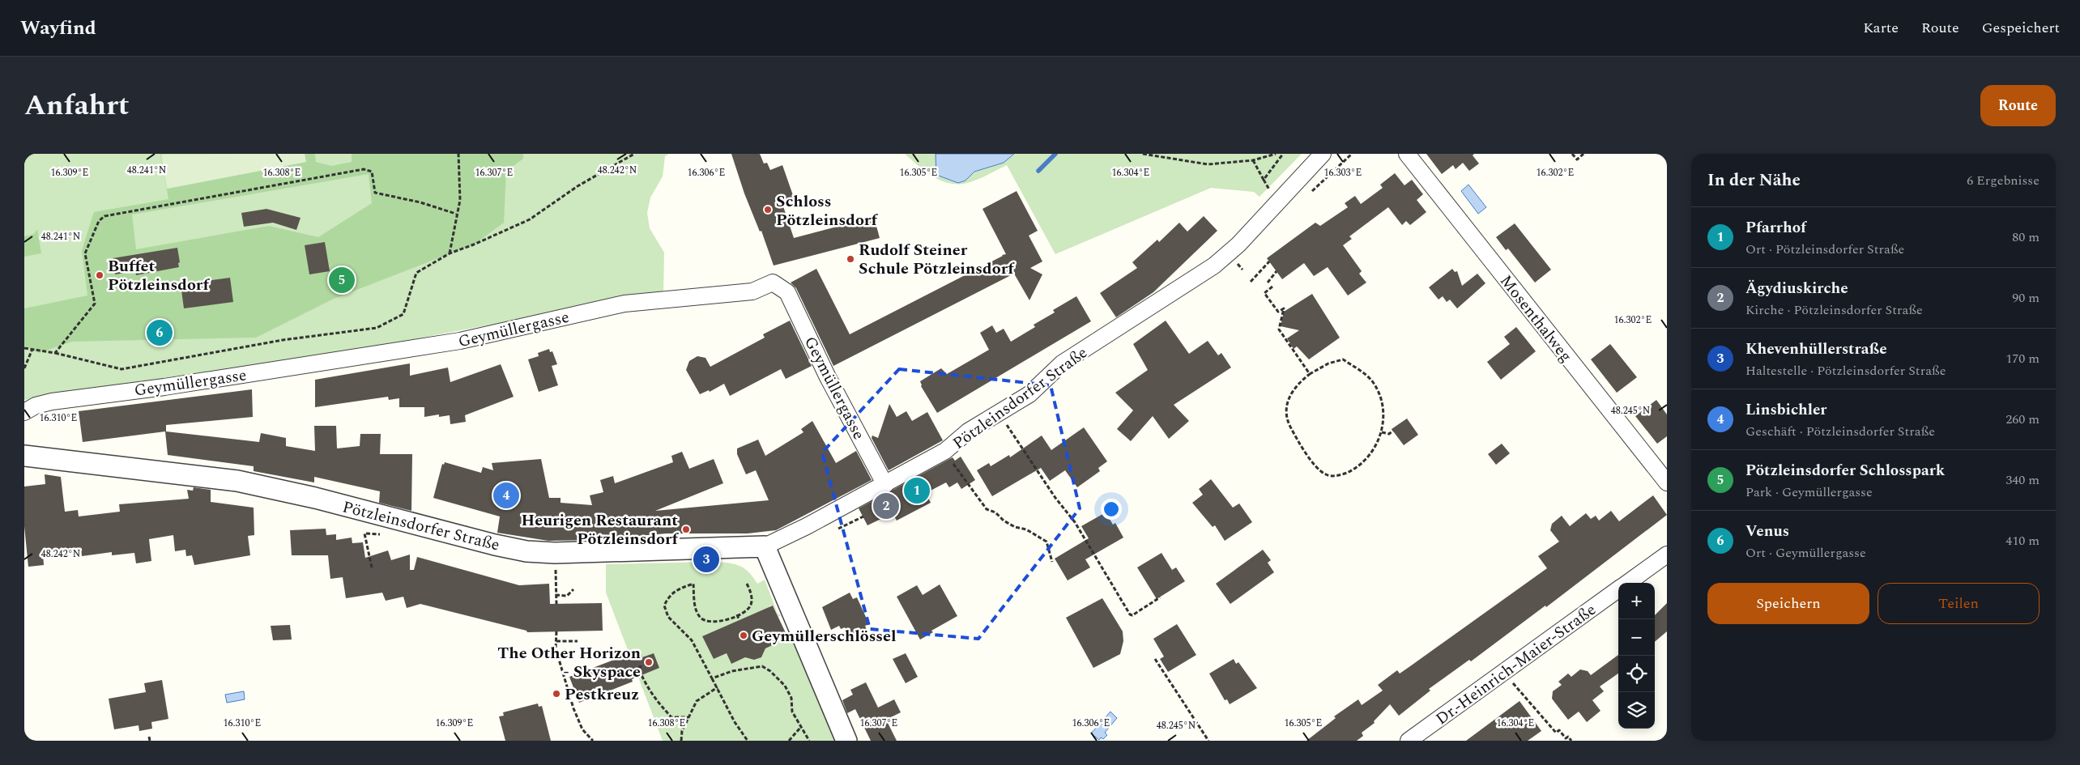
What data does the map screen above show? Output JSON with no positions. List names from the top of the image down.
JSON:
{
  "streets": {
    "street": [
      "Mosenthalweg",
      "Geymüllergasse",
      "Pötzleinsdorfer Straße",
      "Dr.-Heinrich-Maier-Straße"
    ]
  },
  "crossings": [
    ["Geymüllergasse", "Pötzleinsdorfer Straße"]
  ],
  "places": [
    "Schloss Pötzleinsdorf",
    "Rudolf Steiner Schule Pötzleinsdorf",
    "Buffet Pötzleinsdorf",
    "Heurigen Restaurant Pötzleinsdorf",
    "Geymüllerschlössel",
    "The Other Horizon - Skyspace",
    "Pestkreuz"
  ],
  "page": {
    "header": "Wayfind",
    "nav": ["Karte", "Route", "Gespeichert"],
    "title": "Anfahrt",
    "buttons": [
      "Route",
      ["Speichern", "Teilen"]
    ],
    "heading": ["In der Nähe", "6 Ergebnisse"],
    "list": [
      {
        "mark": "1",
        "name": "Pfarrhof",
        "note": "Ort · Pötzleinsdorfer Straße",
        "value": "80 m"
      },
      {
        "mark": "2",
        "name": "Ägydiuskirche",
        "note": "Kirche · Pötzleinsdorfer Straße",
        "value": "90 m"
      },
      {
        "mark": "3",
        "name": "Khevenhüllerstraße",
        "note": "Haltestelle · Pötzleinsdorfer Straße",
        "value": "170 m"
      },
      {
        "mark": "4",
        "name": "Linsbichler",
        "note": "Geschäft · Pötzleinsdorfer Straße",
        "value": "260 m"
      },
      {
        "mark": "5",
        "name": "Pötzleinsdorfer Schlosspark",
        "note": "Park · Geymüllergasse",
        "value": "340 m"
      },
      {
        "mark": "6",
        "name": "Venus",
        "note": "Ort · Geymüllergasse",
        "value": "410 m"
      }
    ],
    "pins": [
      "5",
      "6",
      "1",
      "4",
      "2",
      "3"
    ],
    "map_buttons": ["+", "−"]
  },
  "coordinates": [
    "48.242°N",
    "48.241°N",
    "16.309°E",
    "16.308°E",
    "16.307°E",
    "16.306°E",
    "16.305°E",
    "16.304°E",
    "16.303°E",
    "16.302°E",
    "48.245°N",
    "16.310°E"
  ]
}
